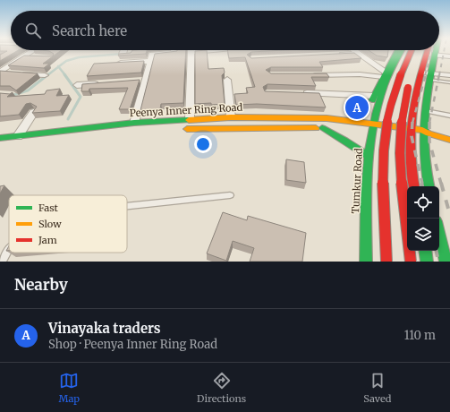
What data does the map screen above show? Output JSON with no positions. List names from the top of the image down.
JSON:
{
  "streets": {
    "main road": ["Peenya Inner Ring Road", "Tumkur Road"]
  },
  "crossings": [
    ["Peenya Inner Ring Road", "Tumkur Road"]
  ],
  "legend": ["Fast", "Slow", "Jam"],
  "page": {
    "search": "Search here",
    "pins": "A",
    "heading": "Nearby",
    "list": [
      {
        "mark": "A",
        "name": "Vinayaka traders",
        "note": "Shop · Peenya Inner Ring Road",
        "value": "110 m"
      }
    ],
    "nav": ["Map", "Directions", "Saved"]
  }
}
